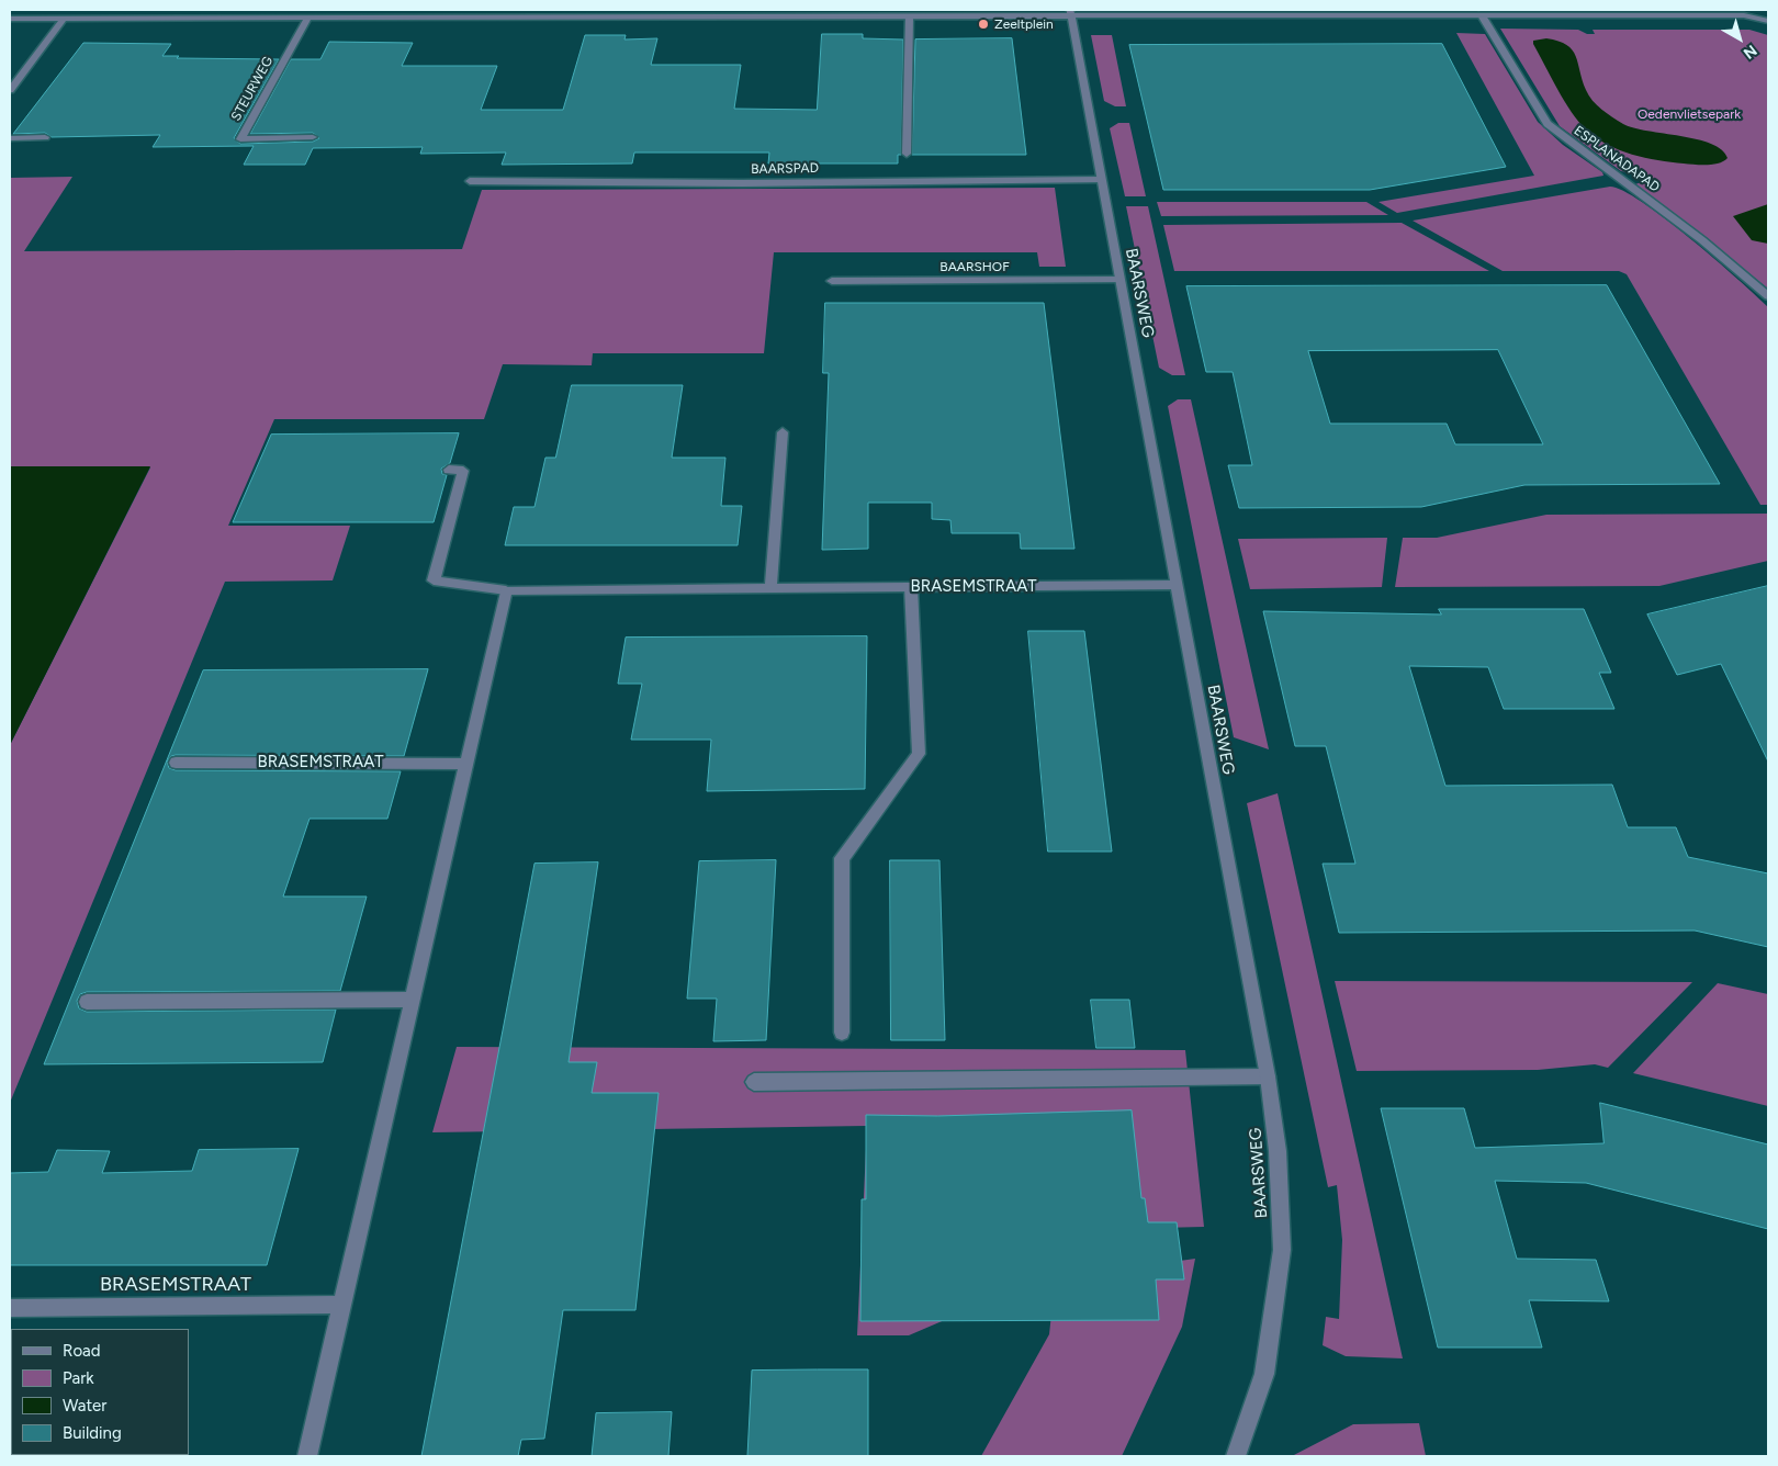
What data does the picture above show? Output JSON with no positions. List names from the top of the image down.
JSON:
{
  "streets": {
    "street": [
      "STEURWEG",
      "ESPLANADAPAD",
      "BAARSPAD",
      "BAARSHOF",
      "BAARSWEG",
      "BRASEMSTRAAT"
    ]
  },
  "crossings": [
    ["BAARSPAD", "BAARSWEG"],
    ["BAARSHOF", "BAARSWEG"],
    ["BAARSWEG", "BRASEMSTRAAT"]
  ],
  "parks": ["Oedenvlietsepark"],
  "places": ["Zeeltplein"],
  "legend": [
    "Road",
    "Park",
    "Water",
    "Building"
  ],
  "north": "bottom right"
}
